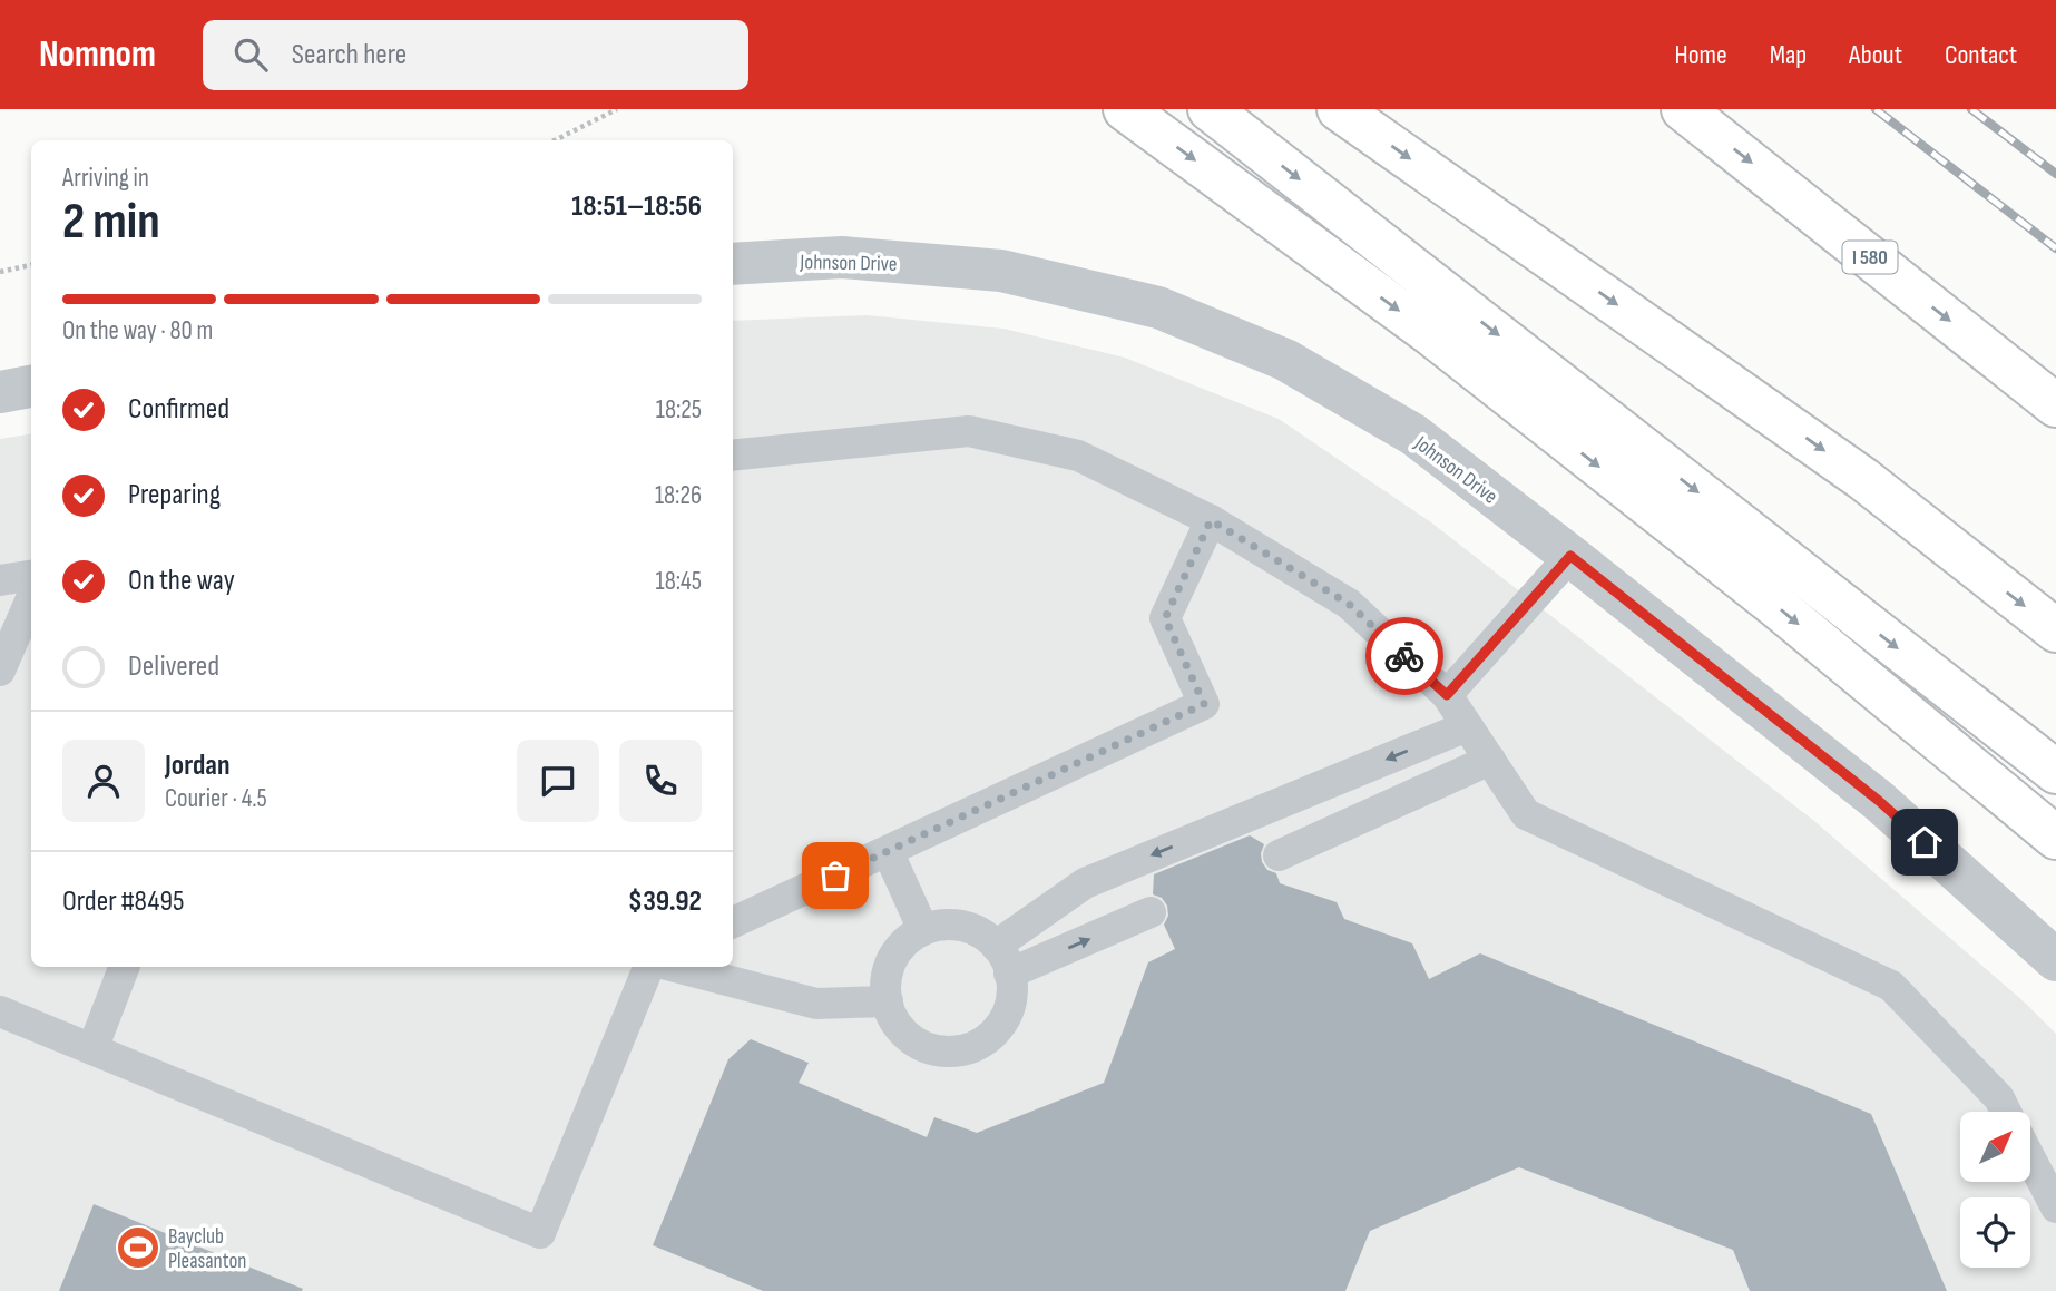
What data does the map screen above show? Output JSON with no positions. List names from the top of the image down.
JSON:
{
  "streets": {
    "highway": ["I 580"],
    "street": ["Johnson Drive"]
  },
  "places": {
    "sports": ["Bayclub Pleasanton"]
  },
  "north": "top right",
  "page": {
    "header": "Nomnom",
    "search": "Search here",
    "nav": [
      "Home",
      "Map",
      "About",
      "Contact"
    ],
    "heading": ["2 min", "Arriving in", "18:51–18:56"],
    "panel": [
      "Jordan",
      "Courier · 4.5",
      "Order #8495",
      "$39.92"
    ],
    "bar": "On the way · 80 m",
    "list": [
      ["Confirmed", "18:25"],
      ["Preparing", "18:26"],
      ["On the way", "18:45"],
      "Delivered"
    ]
  }
}
